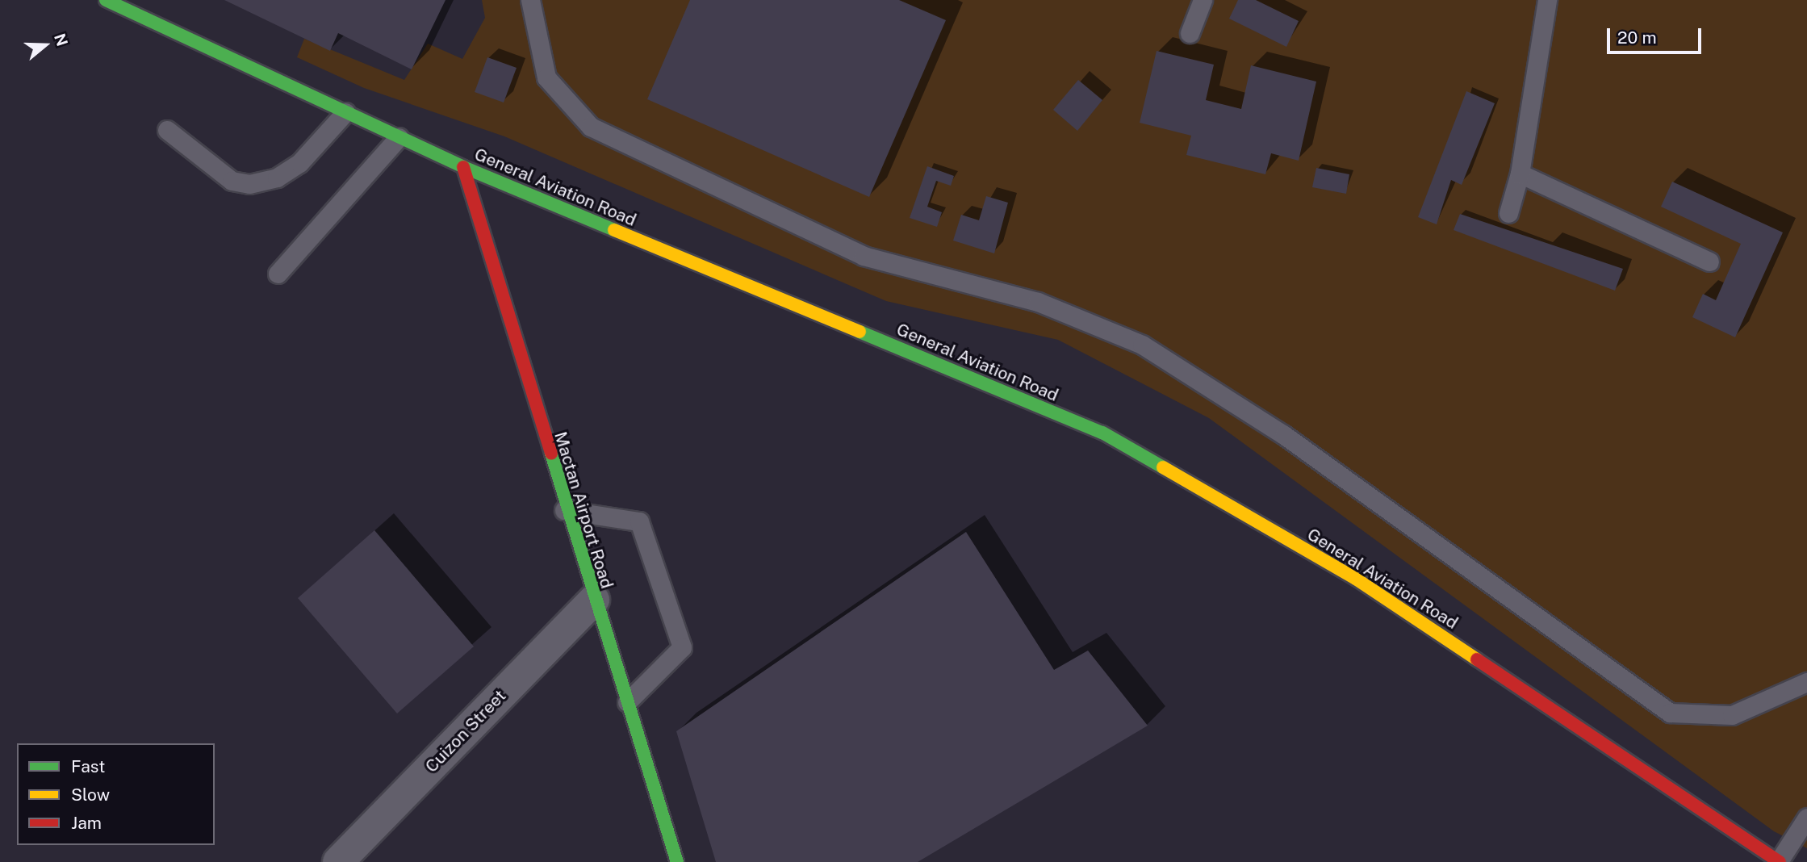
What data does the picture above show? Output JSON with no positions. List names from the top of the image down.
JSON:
{
  "streets": {
    "main road": ["General Aviation Road", "Mactan Airport Road"],
    "street": ["Cuizon Street"]
  },
  "crossings": [
    ["General Aviation Road", "Mactan Airport Road"],
    ["Mactan Airport Road", "Cuizon Street"]
  ],
  "legend": ["Fast", "Slow", "Jam"],
  "scale_bar": "20 m",
  "north": "right"
}
